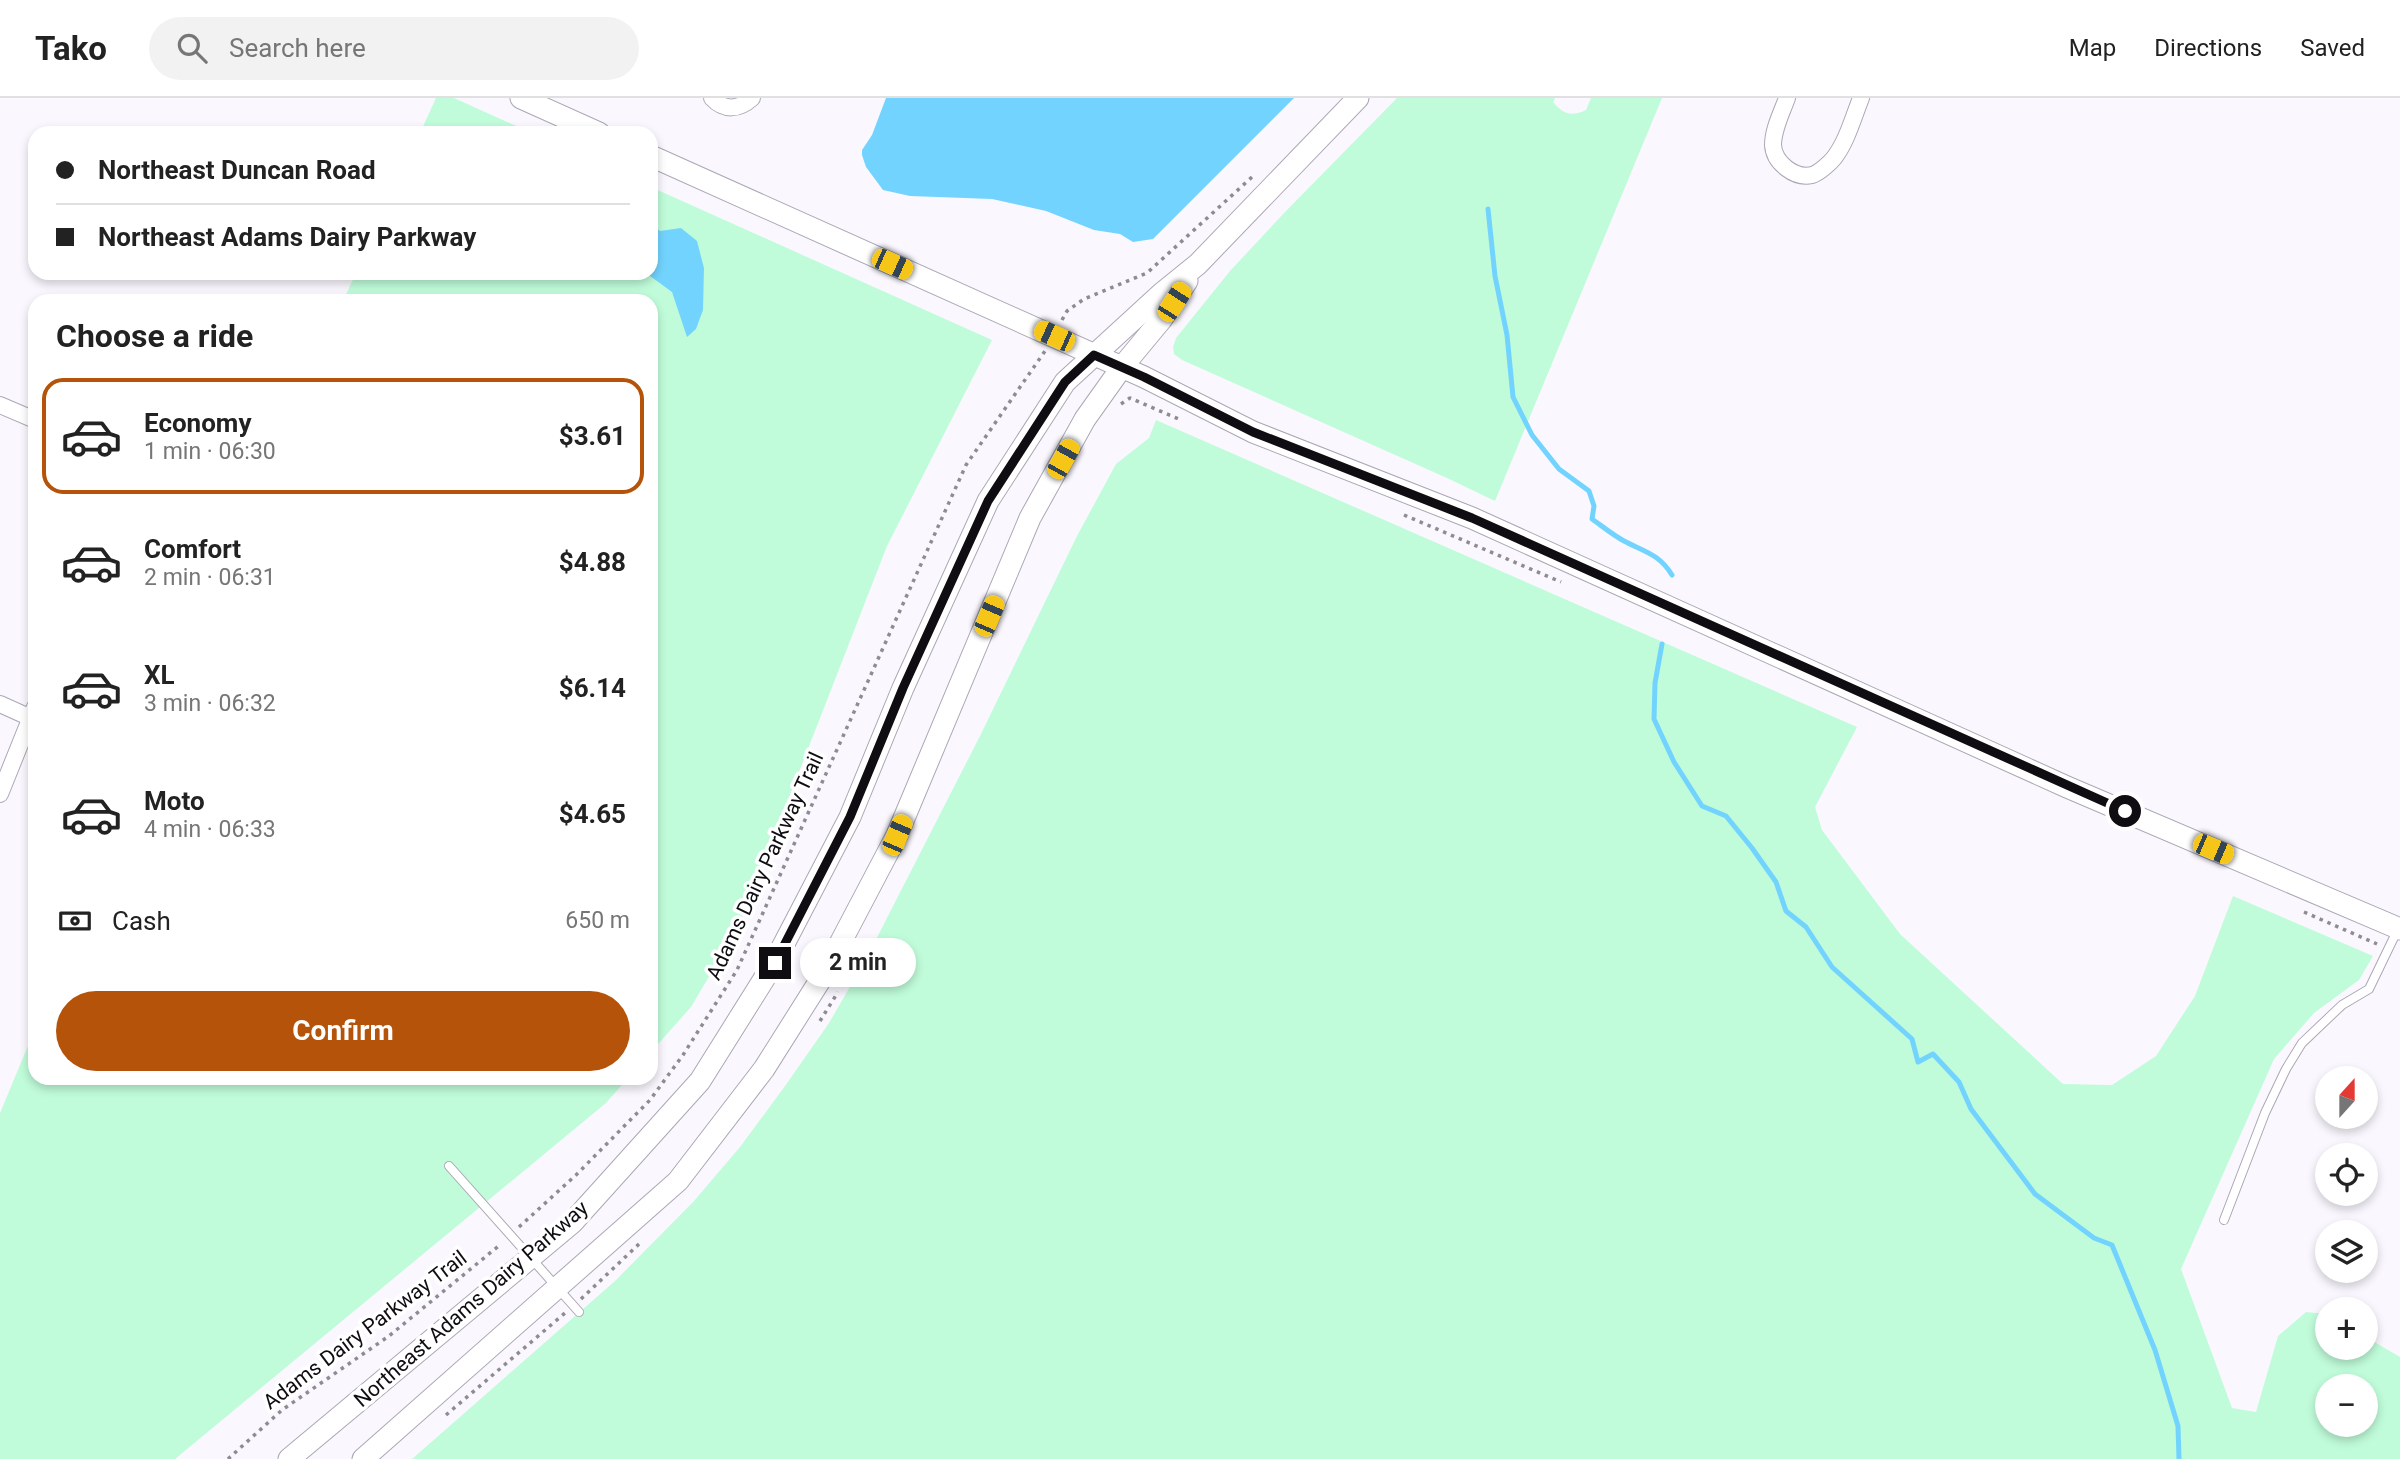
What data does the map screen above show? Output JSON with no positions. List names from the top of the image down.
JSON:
{
  "streets": {
    "main road": ["Northeast Adams Dairy Parkway"],
    "path": ["Adams Dairy Parkway Trail"]
  },
  "north": "top",
  "page": {
    "header": "Tako",
    "search": "Search here",
    "nav": ["Map", "Directions", "Saved"],
    "banner": ["Northeast Duncan Road", "Northeast Adams Dairy Parkway"],
    "heading": "Choose a ride",
    "list": [
      {
        "name": "Economy",
        "note": "1 min · 06:30",
        "value": "$3.61"
      },
      {
        "name": "Comfort",
        "note": "2 min · 06:31",
        "value": "$4.88"
      },
      {
        "name": "XL",
        "note": "3 min · 06:32",
        "value": "$6.14"
      },
      {
        "name": "Moto",
        "note": "4 min · 06:33",
        "value": "$4.65"
      }
    ],
    "pay": ["Cash", "650 m"],
    "bubble": "2 min",
    "buttons": "Confirm",
    "map_buttons": ["+", "−"]
  }
}
